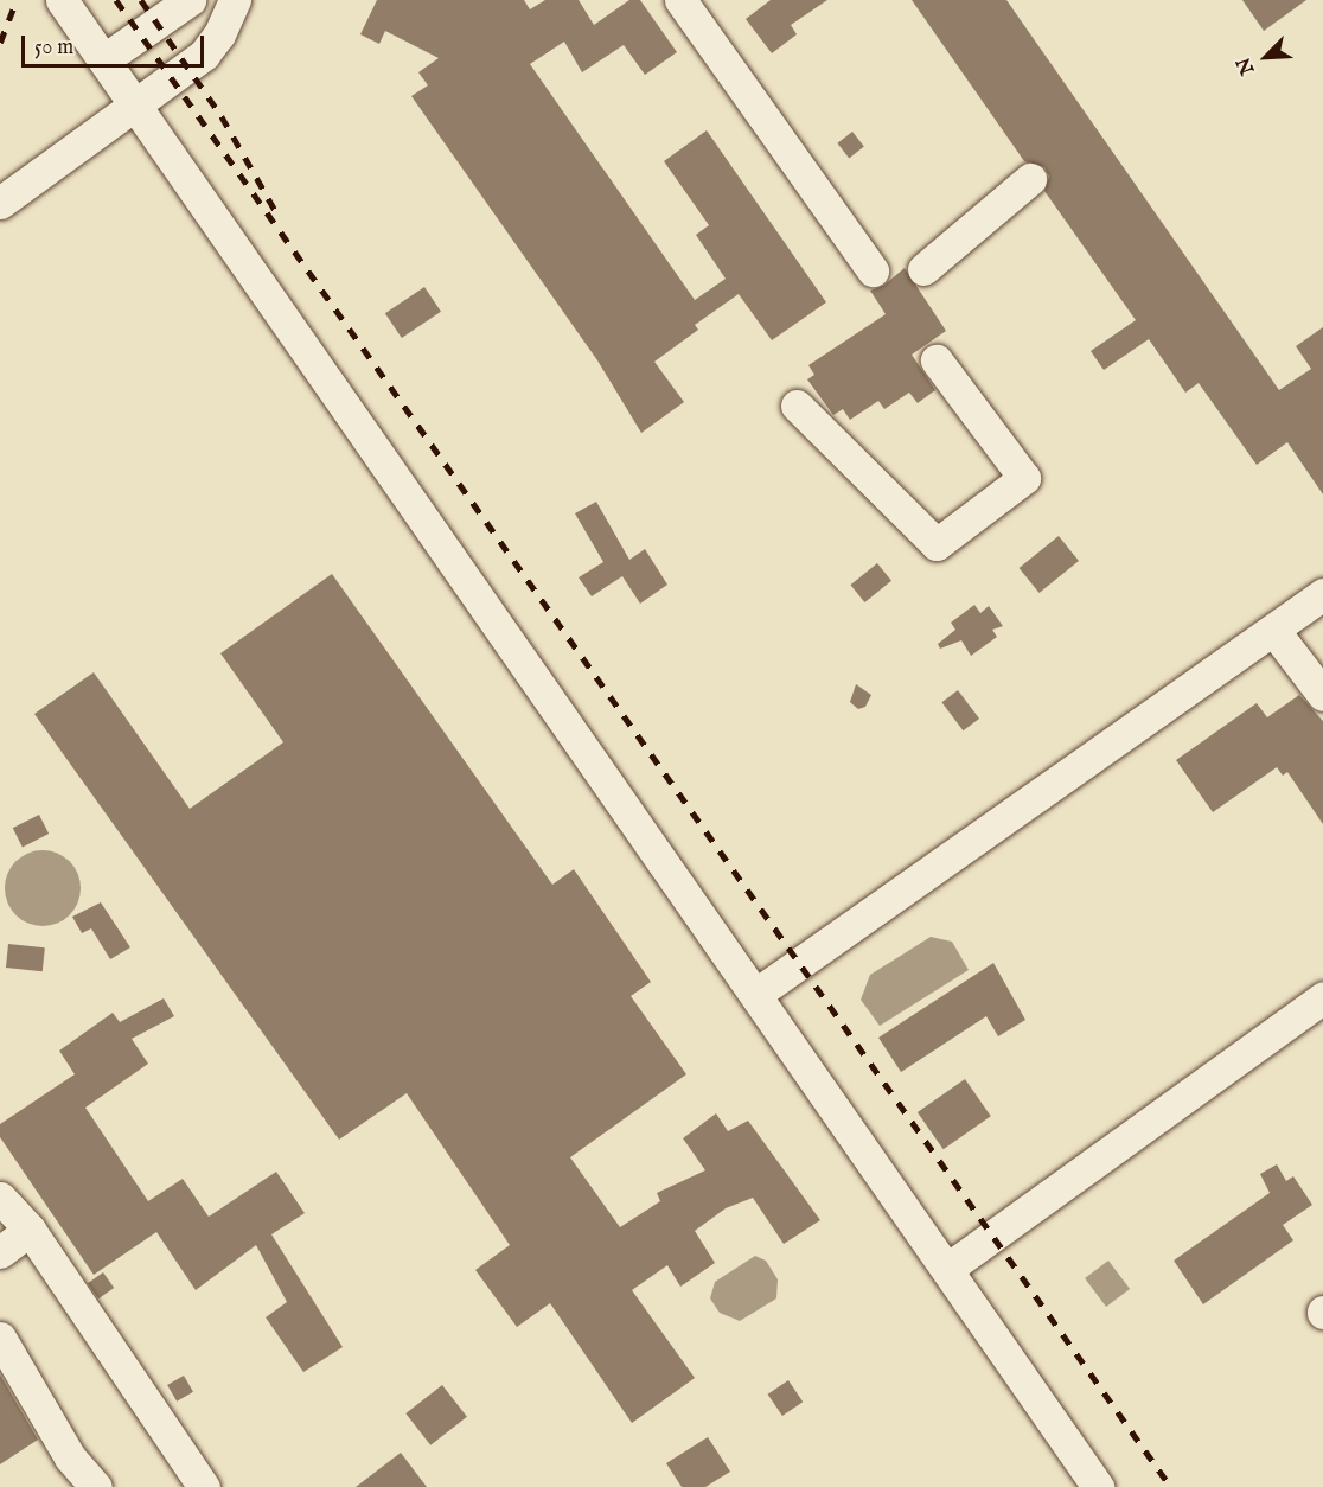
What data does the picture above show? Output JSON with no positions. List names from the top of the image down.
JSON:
{
  "scale_bar": "50 m",
  "north": "bottom left"
}
